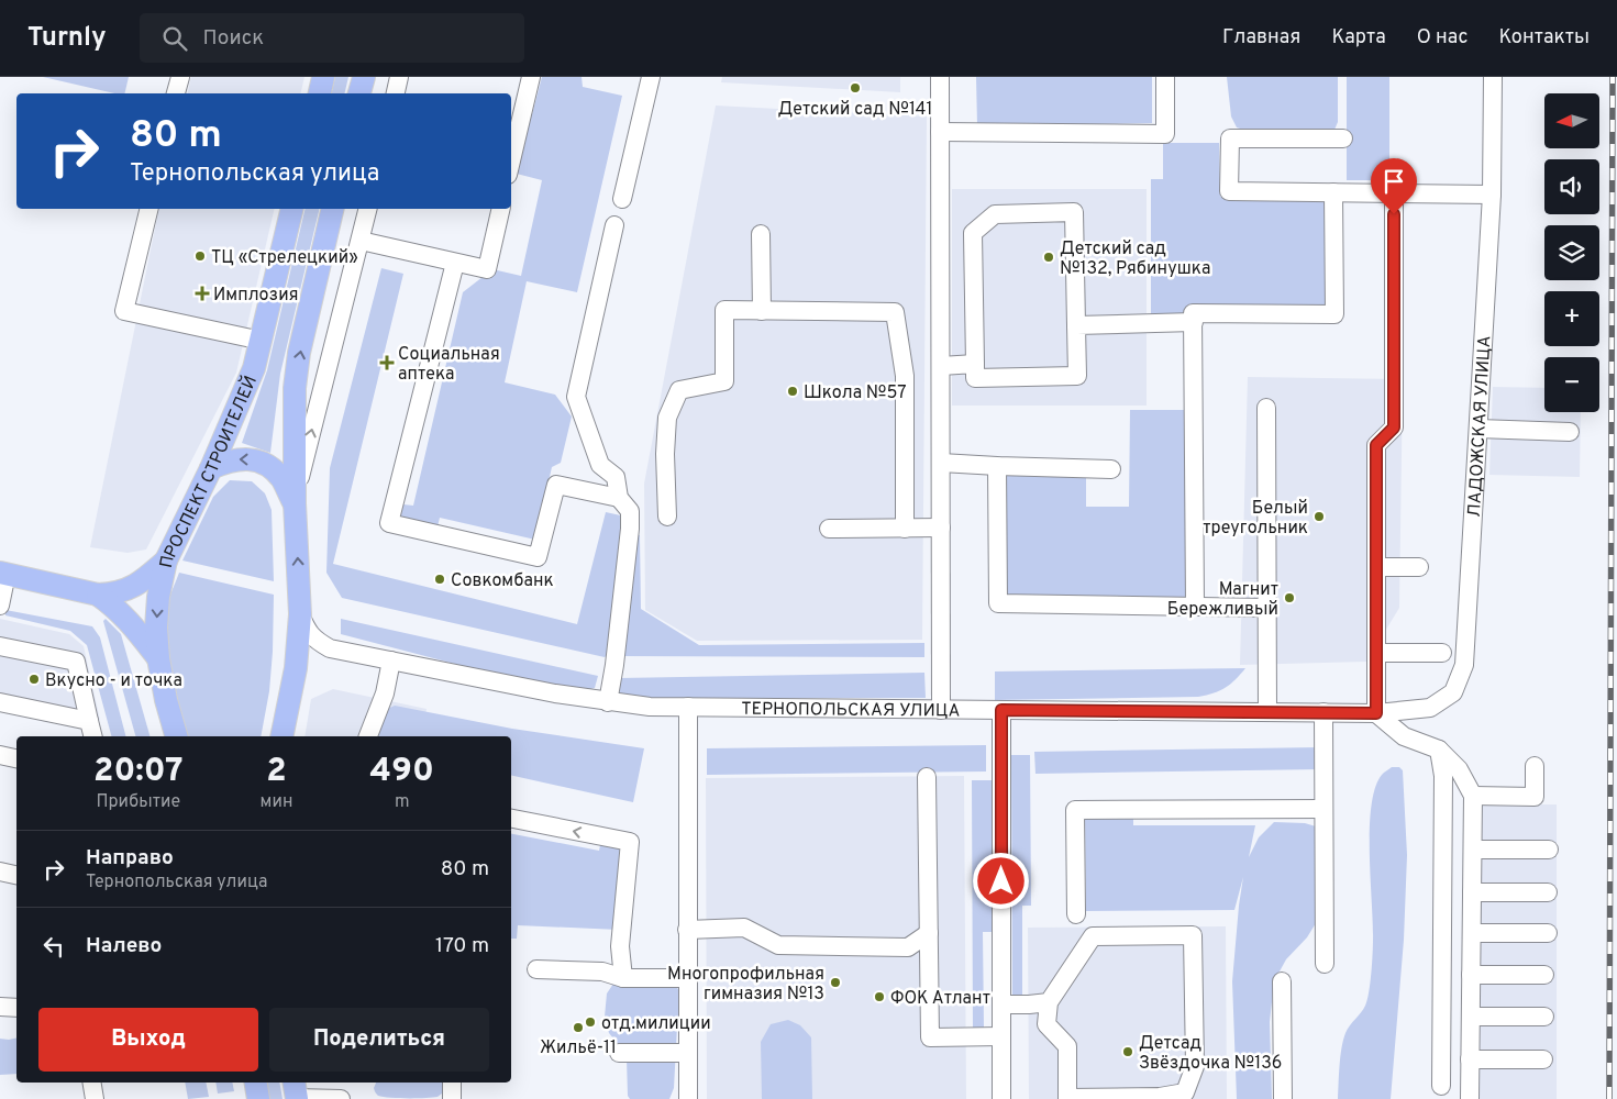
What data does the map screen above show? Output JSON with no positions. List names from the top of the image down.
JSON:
{
  "streets": {
    "main road": ["ПРОСПЕКТ СТРОИТЕЛЕЙ"],
    "street": ["ЛАДОЖСКАЯ УЛИЦА", "ТЕРНОПОЛЬСКАЯ УЛИЦА"]
  },
  "crossings": [
    ["ЛАДОЖСКАЯ УЛИЦА", "ТЕРНОПОЛЬСКАЯ УЛИЦА"]
  ],
  "places": {
    "other": [
      "Детский сад №141",
      "ТЦ «Стрелецкий»",
      "Детский сад №132, Рябинушка",
      "Школа №57",
      "Белый треугольник",
      "Совкомбанк",
      "Магнит Бережливый",
      "Вкусно - и точка",
      "Многопрофильная гимназия №13",
      "ФОК Атлант",
      "отд.милиции",
      "Жильё-11",
      "Детсад Звёздочка №136"
    ],
    "health": ["Имплозия", "Социальная аптека"]
  },
  "north": "left",
  "page": {
    "header": "Turnly",
    "search": "Поиск",
    "nav": [
      "Главная",
      "Карта",
      "О нас",
      "Контакты"
    ],
    "map_buttons": ["+", "−"],
    "turn": ["80 m", "Тернопольская улица"],
    "eta": [
      "20:07",
      "Прибытие",
      "2",
      "мин",
      "490",
      "m"
    ],
    "list": [
      {
        "name": "Направо",
        "note": "Тернопольская улица",
        "value": "80 m"
      },
      {
        "name": "Налево",
        "value": "170 m"
      }
    ],
    "buttons": ["Выход", "Поделиться"]
  }
}
